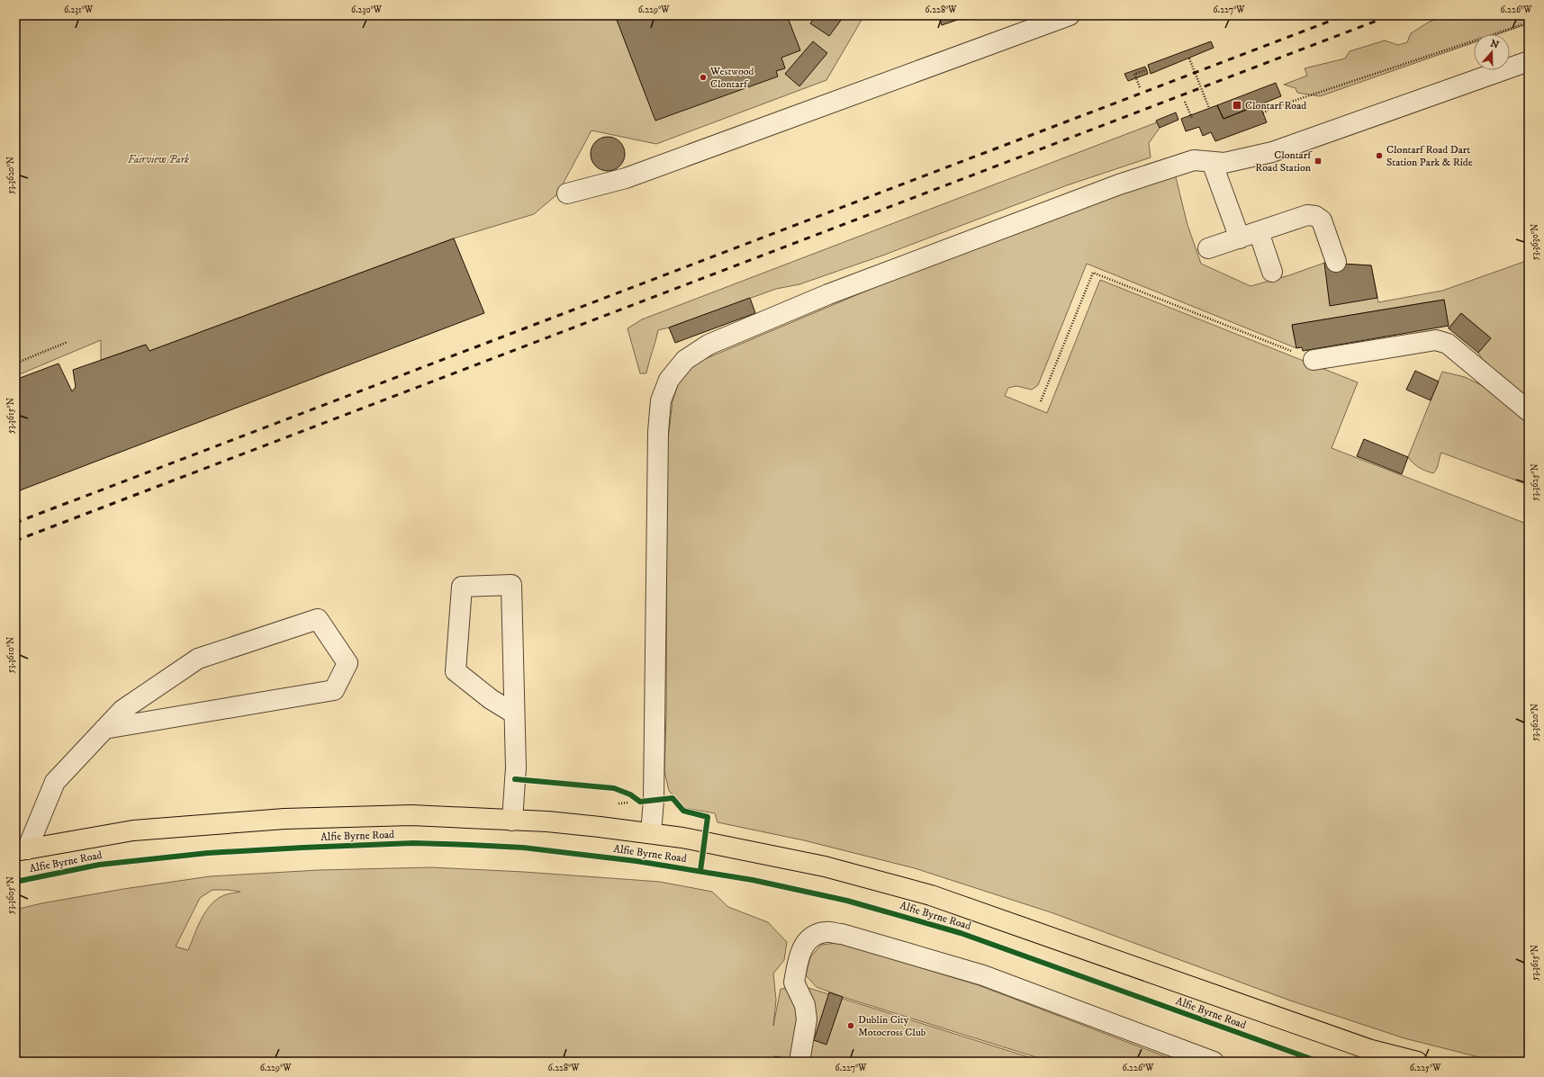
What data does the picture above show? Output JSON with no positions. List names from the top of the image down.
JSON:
{
  "streets": {
    "main road": ["Alfie Byrne Road"]
  },
  "parks": ["Fairview Park"],
  "places": {
    "other": ["Westwood Clontarf", "Clontarf Road Dart Station Park & Ride", "Dublin City Motocross Club"],
    "transit": ["Clontarf Road", "Clontarf Road Station"]
  },
  "north": "top",
  "coordinates": [
    "6.231°W",
    "6.230°W",
    "6.229°W",
    "6.228°W",
    "6.227°W",
    "6.226°W",
    "53.3620°N",
    "53.3630°N",
    "53.3615°N",
    "53.3625°N",
    "53.3610°N",
    "53.3605°N",
    "6.225°W"
  ]
}
